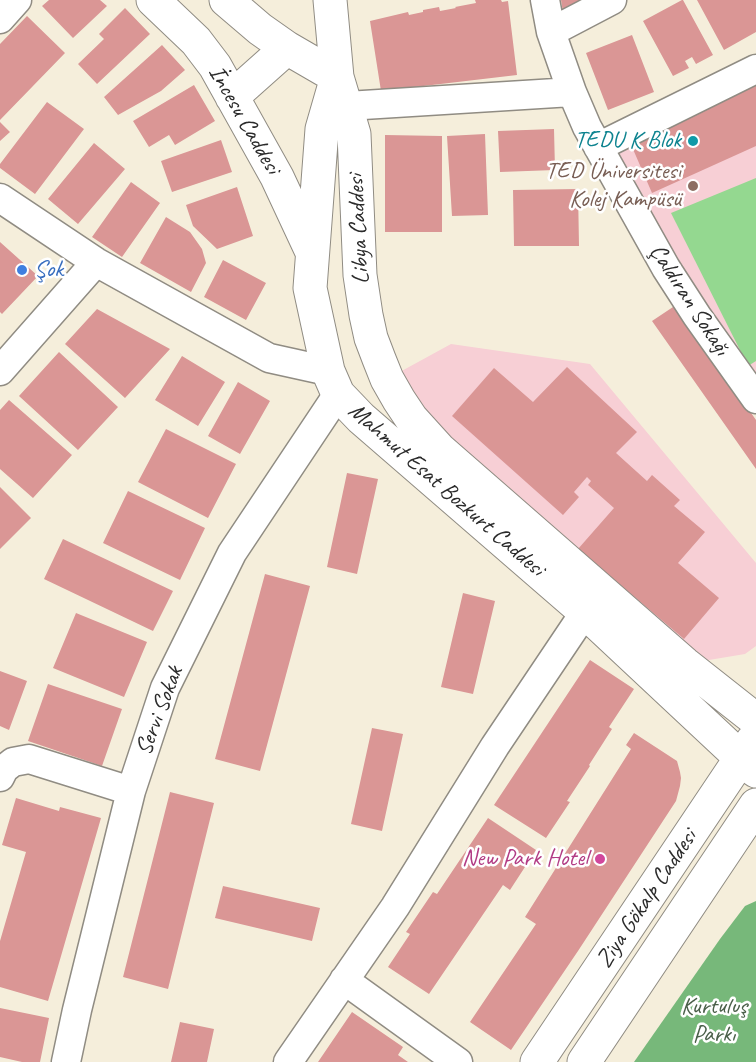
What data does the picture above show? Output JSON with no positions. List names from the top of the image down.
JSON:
{
  "streets": {
    "main road": [
      "İncesu Caddesi",
      "Libya Caddesi",
      "Mahmut Esat Bozkurt Caddesi",
      "Ziya Gökalp Caddesi"
    ],
    "street": ["Çaldıran Sokağı", "Servi Sokak"]
  },
  "crossings": [
    ["İncesu Caddesi", "Libya Caddesi"],
    ["Libya Caddesi", "Mahmut Esat Bozkurt Caddesi"],
    ["Libya Caddesi", "Servi Sokak"],
    ["Mahmut Esat Bozkurt Caddesi", "Servi Sokak"],
    ["Mahmut Esat Bozkurt Caddesi", "Ziya Gökalp Caddesi"]
  ],
  "parks": ["Kurtuluş Parkı"],
  "places": [
    "TEDU K Blok",
    "TED Üniversitesi Kolej Kampüsü",
    "Şok",
    "New Park Hotel"
  ]
}
